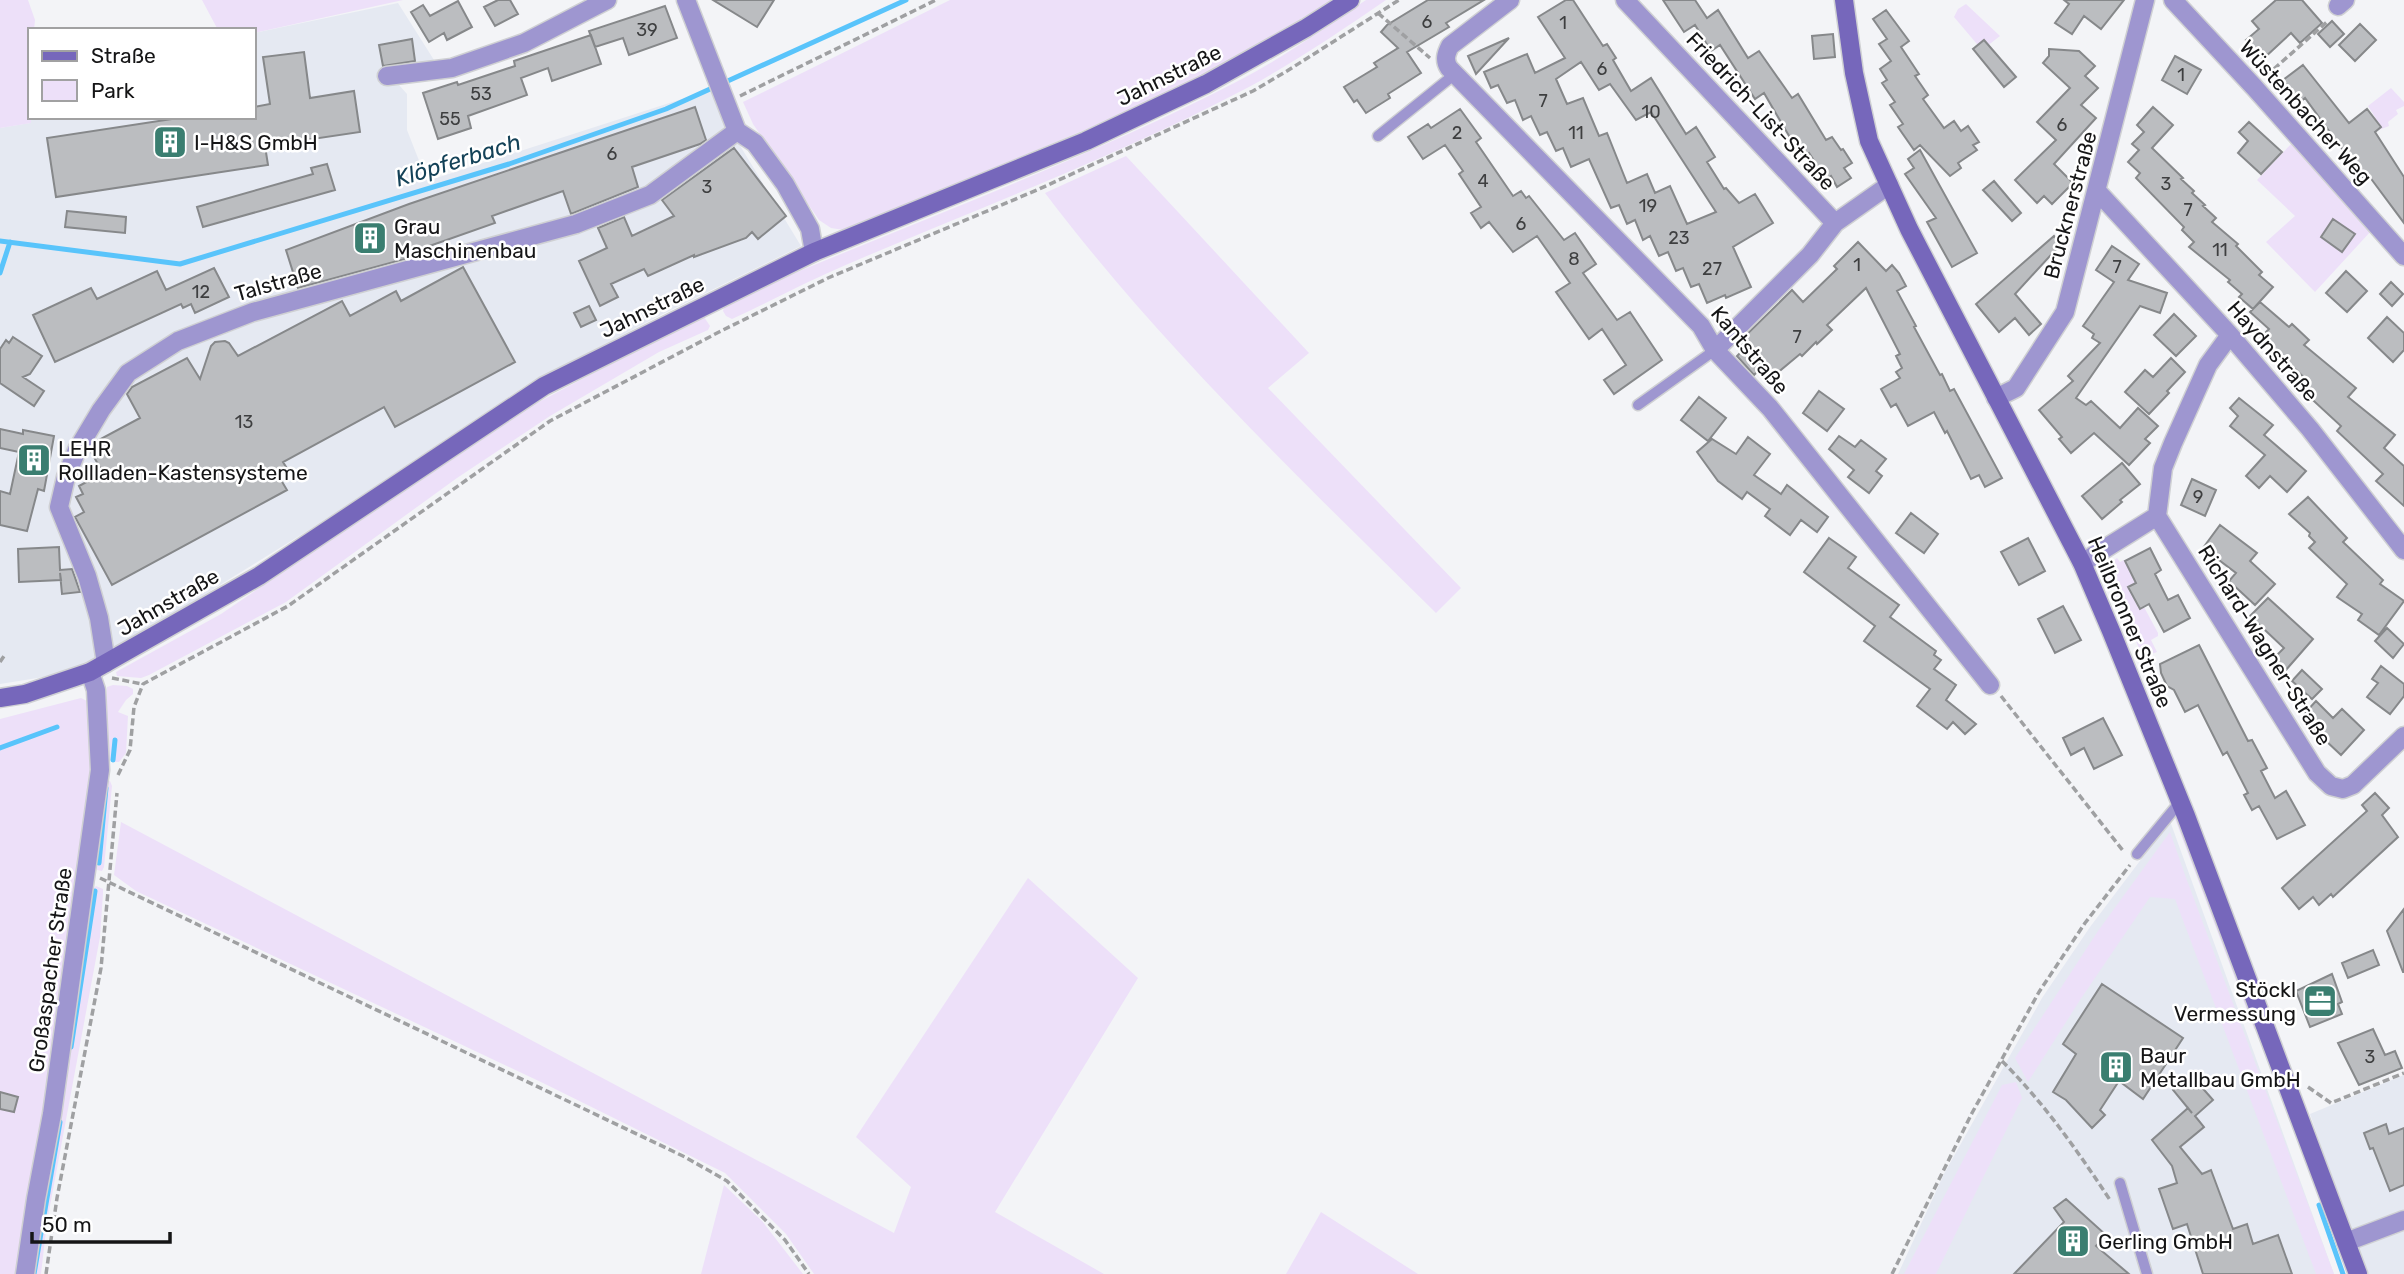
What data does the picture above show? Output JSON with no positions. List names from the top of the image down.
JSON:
{
  "streets": {
    "street": [
      "Jahnstraße",
      "Friedrich-List-Straße",
      "Wüstenbacher Weg",
      "Brucknerstraße",
      "Talstraße",
      "Kantstraße",
      "Haydnstraße",
      "Heilbronner Straße",
      "Richard-Wagner-Straße",
      "Großaspacher Straße"
    ]
  },
  "crossings": [
    ["Jahnstraße", "Talstraße"],
    ["Jahnstraße", "Großaspacher Straße"],
    ["Brucknerstraße", "Haydnstraße"],
    ["Brucknerstraße", "Heilbronner Straße"],
    ["Talstraße", "Großaspacher Straße"]
  ],
  "water": ["Klöpferbach"],
  "places": {
    "building": [
      "I-H&S GmbH",
      "Grau Maschinenbau",
      "LEHR Rollladen-Kastensysteme",
      "Baur Metallbau GmbH",
      "Gerling GmbH"
    ],
    "office": ["Stöckl Vermessung"]
  },
  "house_numbers": [
    "6",
    "1",
    "39",
    "6",
    "1",
    "53",
    "7",
    "10",
    "55",
    "6",
    "2",
    "11",
    "6",
    "4",
    "3",
    "3",
    "19",
    "7",
    "6",
    "23",
    "11",
    "8",
    "1",
    "7",
    "27",
    "12",
    "7",
    "13",
    "9",
    "3"
  ],
  "legend": ["Straße", "Park"],
  "scale_bar": "50 m"
}
